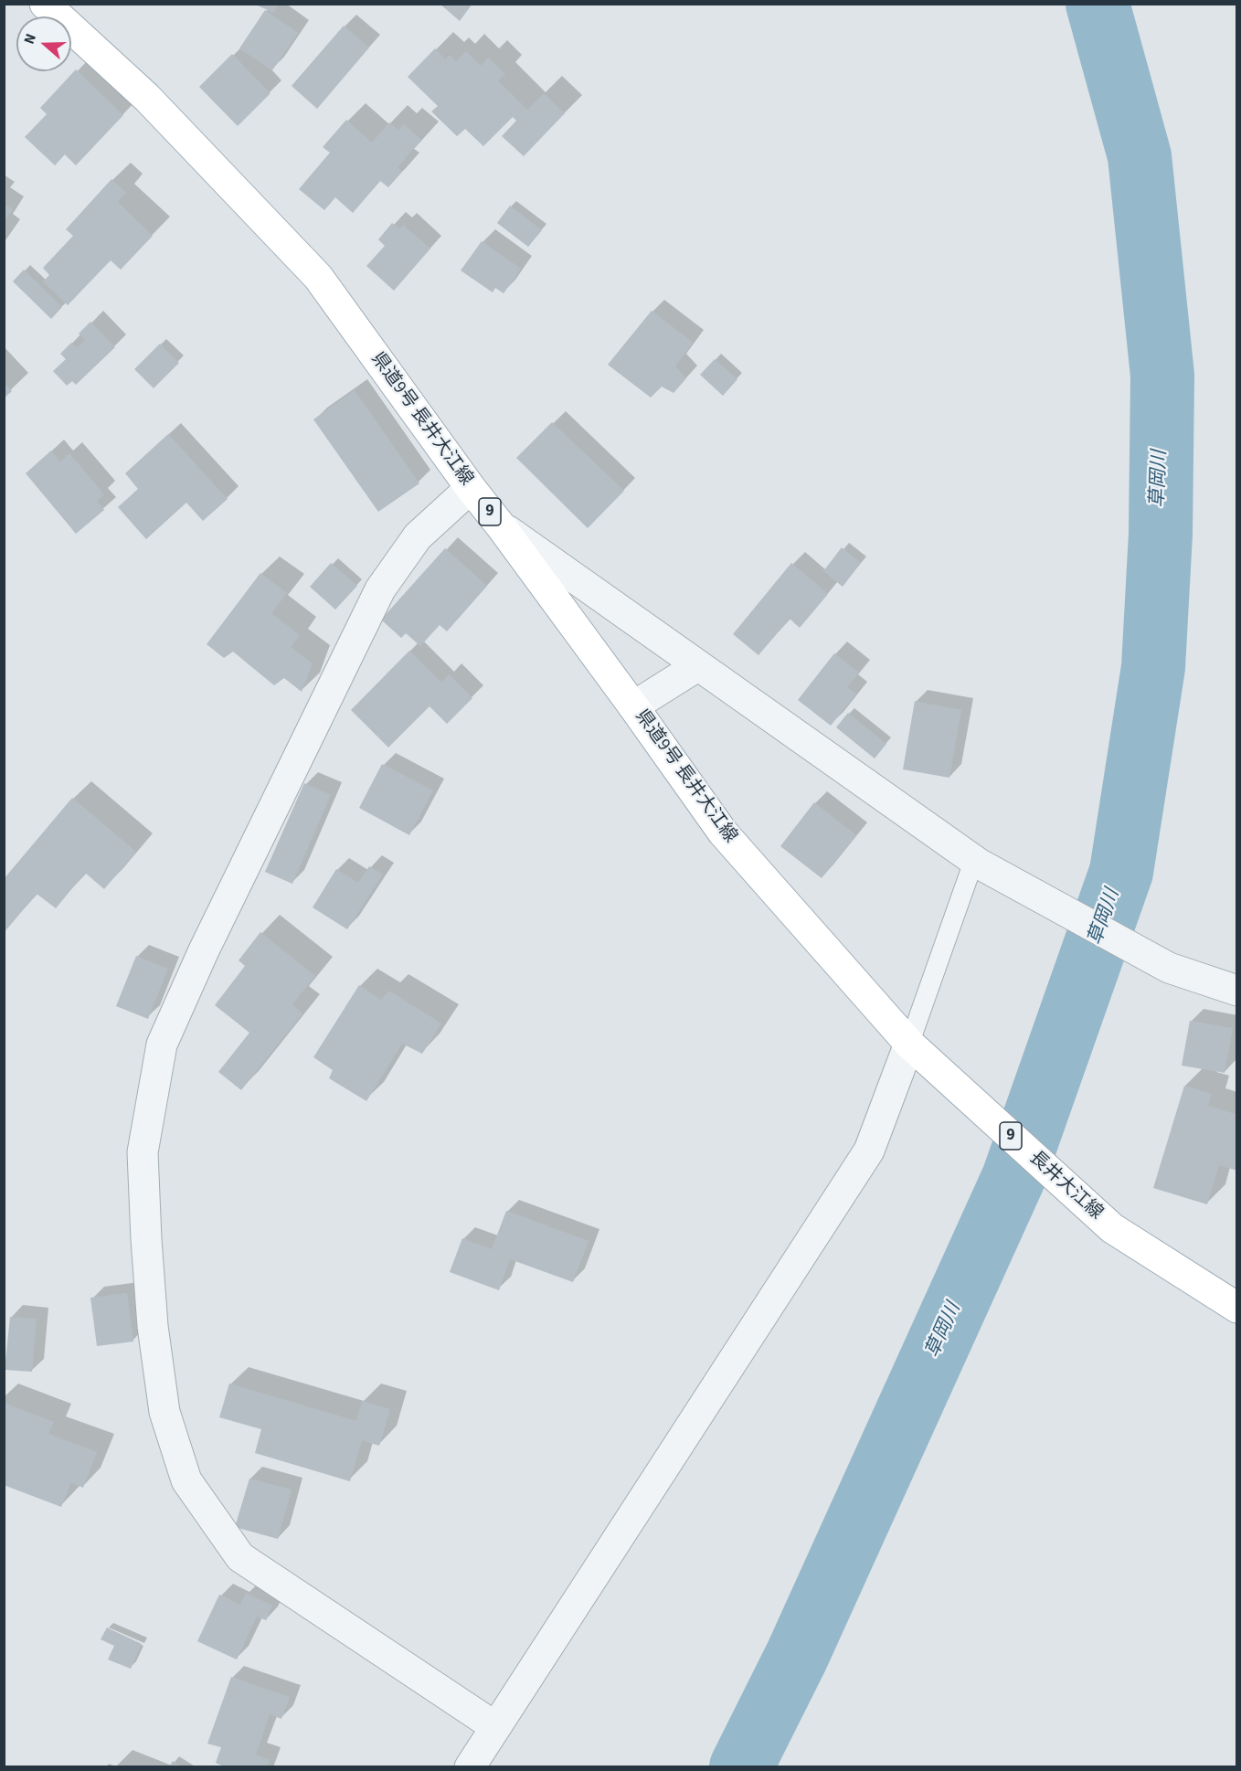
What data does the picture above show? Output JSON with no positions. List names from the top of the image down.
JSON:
{
  "streets": {
    "main road": ["県道9号 長井大江線", "9", "長井大江線"]
  },
  "crossings": [
    ["県道9号 長井大江線", "長井大江線"]
  ],
  "water": ["草岡川"],
  "north": "left"
}
